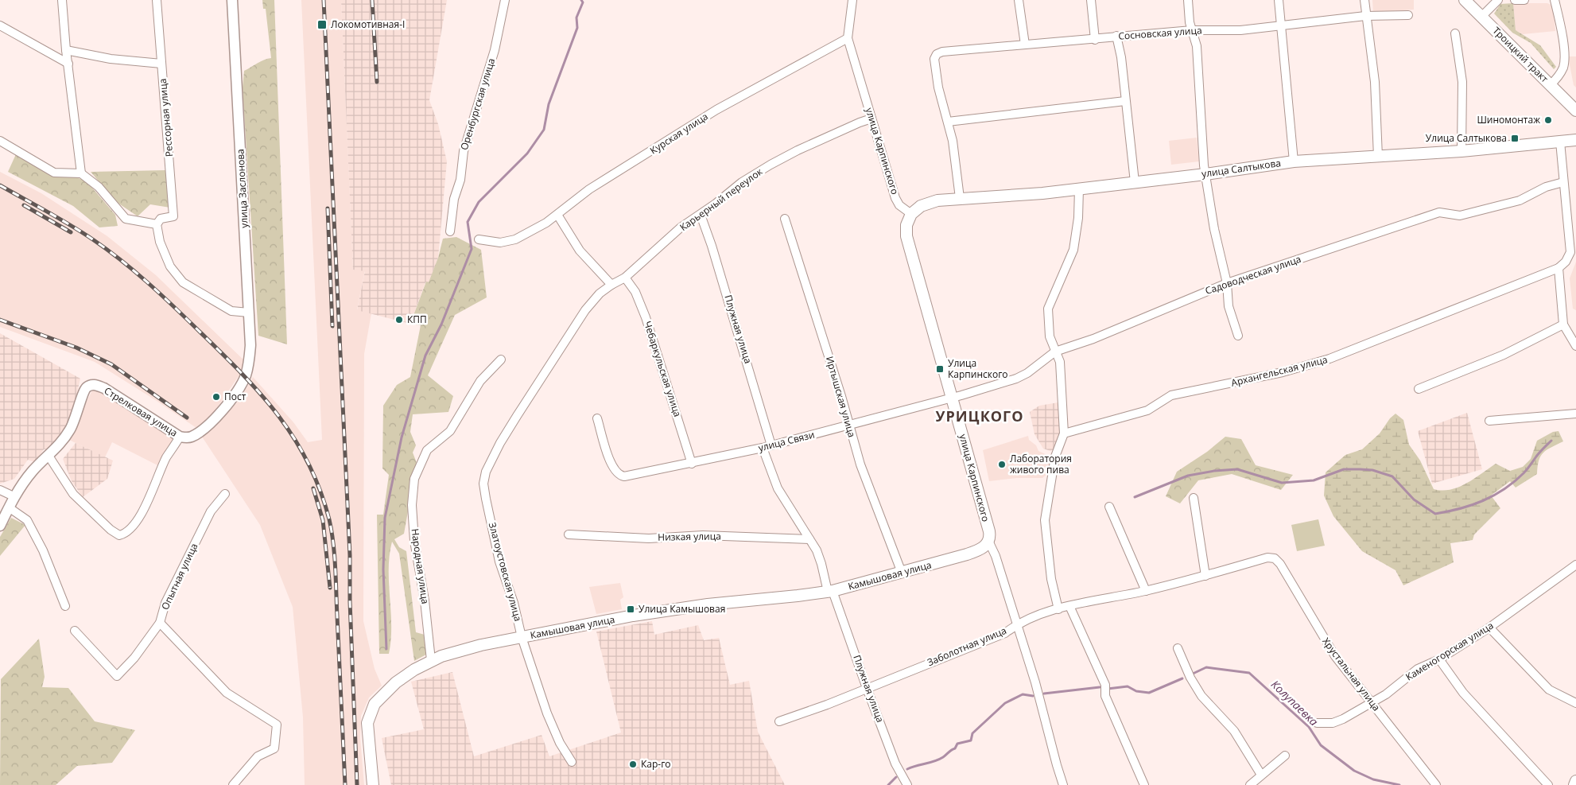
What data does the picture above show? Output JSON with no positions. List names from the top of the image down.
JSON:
{
  "streets": {
    "main road": [
      "Троицкий тракт",
      "улица Карпинского",
      "улица Салтыкова",
      "Камышовая улица"
    ],
    "street": [
      "Сосновская улица",
      "Оренбургская улица",
      "Рессорная улица",
      "Курская улица",
      "улица Заслонова",
      "Карьерный переулок",
      "Садоводческая улица",
      "Плужная улица",
      "Чебаркульская улица",
      "Архангельская улица",
      "Иртышская улица",
      "Стрелковая улица",
      "улица Связи",
      "Низкая улица",
      "Народная улица",
      "Златоустовская улица",
      "Опытная улица",
      "Заболотная улица",
      "Каменогорская улица",
      "Хрустальная улица"
    ]
  },
  "crossings": [
    ["Курская улица", "улица Карпинского"],
    ["улица Карпинского", "улица Салтыкова"],
    ["улица Карпинского", "Карьерный переулок"],
    ["улица Карпинского", "Садоводческая улица"],
    ["улица Карпинского", "улица Связи"],
    ["улица Карпинского", "Камышовая улица"],
    ["улица Карпинского", "Заболотная улица"],
    ["улица Заслонова", "Стрелковая улица"],
    ["Карьерный переулок", "Плужная улица"],
    ["Карьерный переулок", "Чебаркульская улица"],
    ["Карьерный переулок", "Златоустовская улица"],
    ["Садоводческая улица", "улица Связи"],
    ["Плужная улица", "улица Связи"],
    ["Плужная улица", "Низкая улица"],
    ["Плужная улица", "Камышовая улица"],
    ["Плужная улица", "Заболотная улица"],
    ["Чебаркульская улица", "улица Связи"],
    ["Чебаркульская улица", "Златоустовская улица"],
    ["Иртышская улица", "улица Связи"],
    ["Иртышская улица", "Камышовая улица"],
    ["Народная улица", "Камышовая улица"],
    ["Златоустовская улица", "Камышовая улица"],
    ["Заболотная улица", "Хрустальная улица"],
    ["Каменогорская улица", "Хрустальная улица"]
  ],
  "districts": ["УРИЦКОГО"],
  "water": ["Колупаевка"],
  "places": {
    "transit": [
      "Локомотивная-I",
      "Улица Салтыкова",
      "Улица Карпинского",
      "Улица Камышовая"
    ],
    "other": [
      "Шиномонтаж",
      "КПП",
      "Пост",
      "Лаборатория живого пива",
      "Кар-го"
    ]
  }
}
